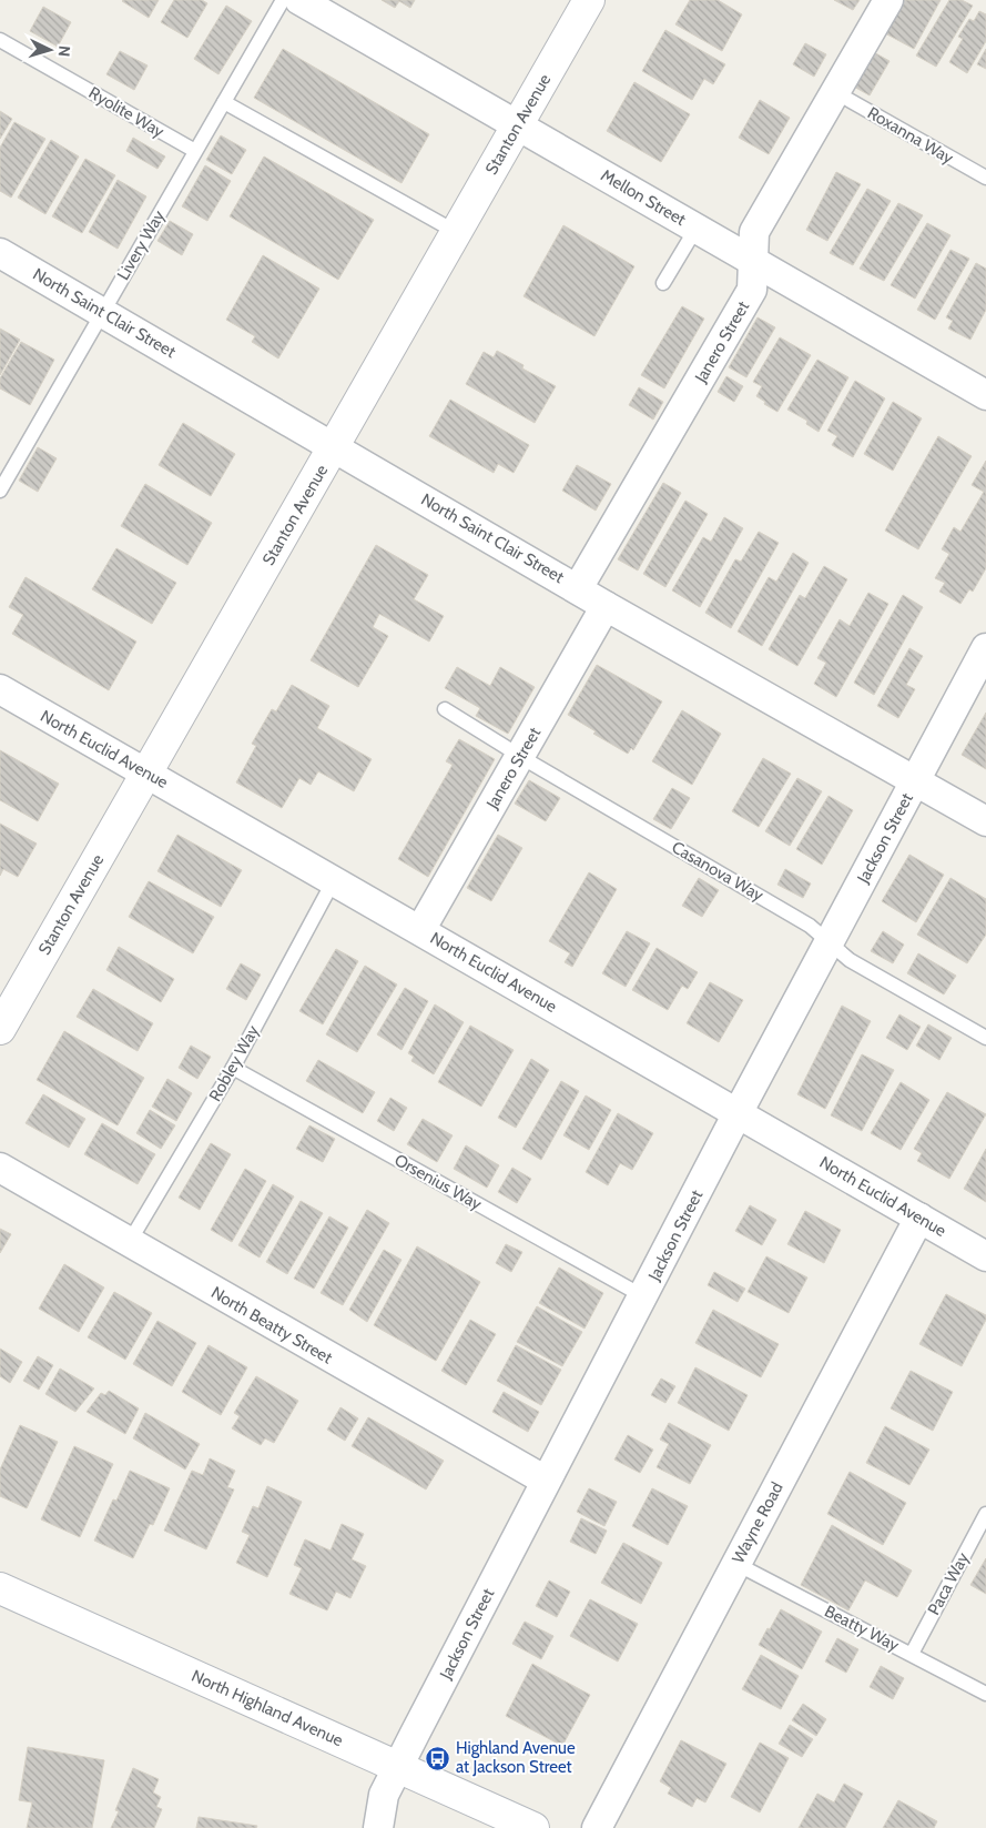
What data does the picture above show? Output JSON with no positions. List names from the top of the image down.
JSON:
{
  "streets": {
    "street": [
      "Stanton Avenue",
      "Mellon Street",
      "North Saint Clair Street",
      "Janero Street",
      "North Euclid Avenue",
      "Jackson Street",
      "North Beatty Street",
      "Wayne Road",
      "North Highland Avenue"
    ],
    "lane": [
      "Ryolite Way",
      "Roxanna Way",
      "Livery Way",
      "Casanova Way",
      "Robley Way",
      "Orsenius Way",
      "Paca Way",
      "Beatty Way"
    ]
  },
  "crossings": [
    ["Ryolite Way", "Livery Way"],
    ["Stanton Avenue", "Mellon Street"],
    ["Stanton Avenue", "North Saint Clair Street"],
    ["Stanton Avenue", "North Euclid Avenue"],
    ["Roxanna Way", "Janero Street"],
    ["Mellon Street", "Janero Street"],
    ["Livery Way", "North Saint Clair Street"],
    ["North Saint Clair Street", "Janero Street"],
    ["North Saint Clair Street", "Jackson Street"],
    ["Janero Street", "North Euclid Avenue"],
    ["Janero Street", "Casanova Way"],
    ["North Euclid Avenue", "Jackson Street"],
    ["North Euclid Avenue", "Robley Way"],
    ["North Euclid Avenue", "Wayne Road"],
    ["Jackson Street", "Casanova Way"],
    ["Jackson Street", "Orsenius Way"],
    ["Jackson Street", "North Beatty Street"],
    ["Jackson Street", "North Highland Avenue"],
    ["Robley Way", "Orsenius Way"],
    ["Robley Way", "North Beatty Street"],
    ["Wayne Road", "Beatty Way"],
    ["Paca Way", "Beatty Way"]
  ],
  "places": {
    "bus stop": ["Highland Avenue at Jackson Street"]
  },
  "north": "right"
}
